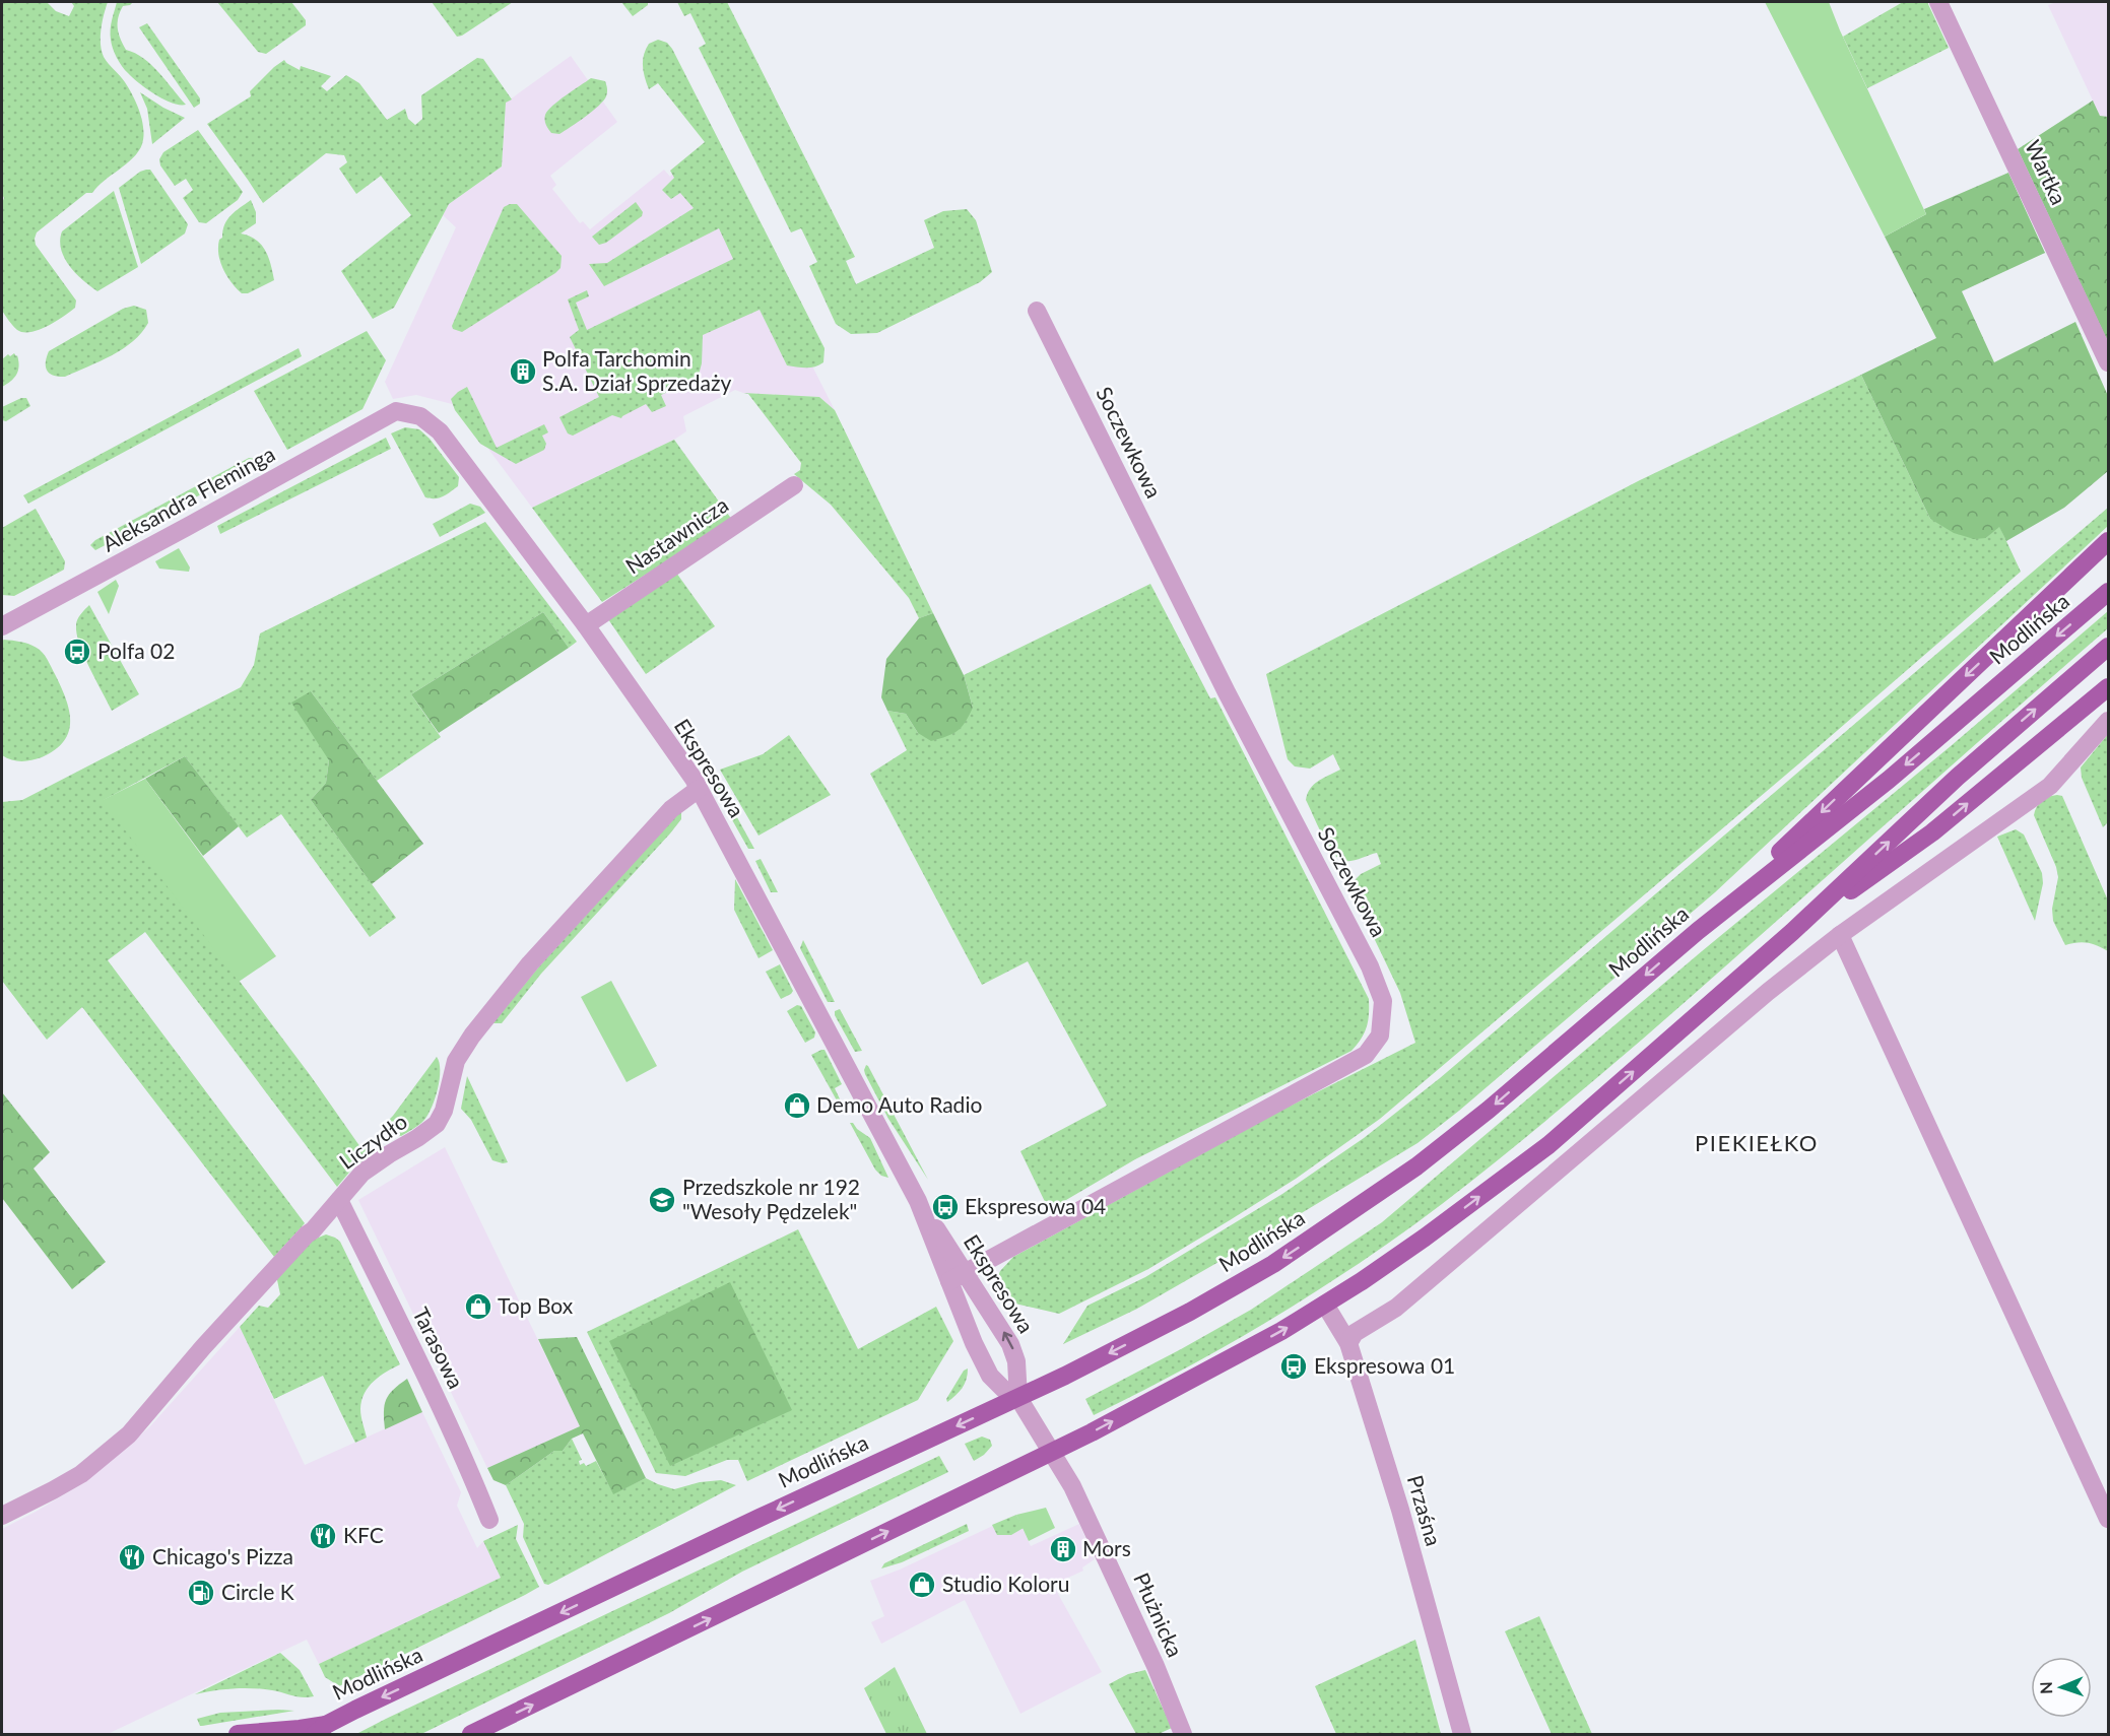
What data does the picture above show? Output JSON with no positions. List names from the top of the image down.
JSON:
{
  "streets": {
    "main road": ["Modlińska"],
    "street": [
      "Wartka",
      "Soczewkowa",
      "Aleksandra Fleminga",
      "Nastawnicza",
      "Ekspresowa",
      "Liczydło",
      "Tarasowa",
      "Przaśna",
      "Płużnicka"
    ]
  },
  "crossings": [
    ["Soczewkowa", "Ekspresowa"],
    ["Aleksandra Fleminga", "Ekspresowa"],
    ["Nastawnicza", "Ekspresowa"],
    ["Modlińska", "Ekspresowa"],
    ["Ekspresowa", "Liczydło"],
    ["Ekspresowa", "Płużnicka"],
    ["Liczydło", "Tarasowa"]
  ],
  "districts": ["PIEKIEŁKO"],
  "places": {
    "building": ["Polfa Tarchomin S.A. Dział Sprzedaży", "Mors"],
    "bus stop": ["Polfa 02", "Ekspresowa 04", "Ekspresowa 01"],
    "shop": ["Demo Auto Radio", "Top Box", "Studio Koloru"],
    "school or university": ["Przedszkole nr 192 \"Wesoły Pędzelek\""],
    "restaurant": ["KFC", "Chicago's Pizza"],
    "fuel station": ["Circle K"]
  },
  "north": "left"
}
